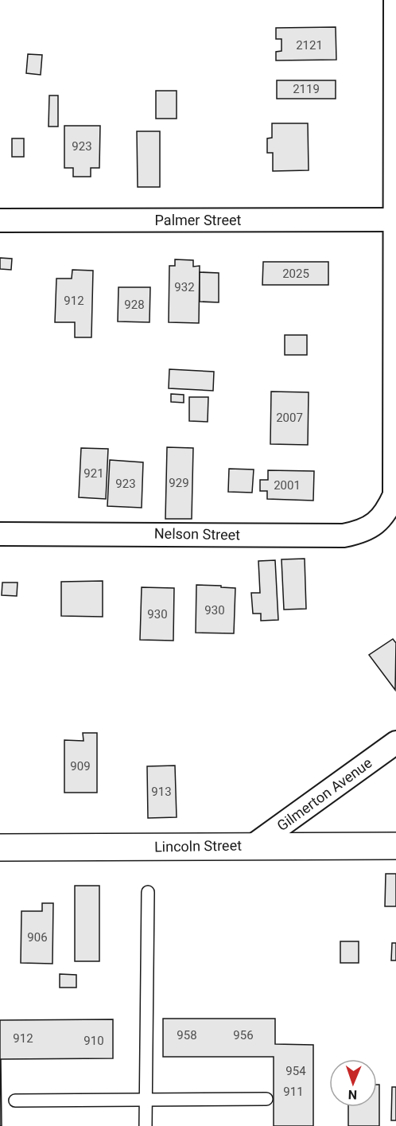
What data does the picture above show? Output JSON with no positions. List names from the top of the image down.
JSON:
{
  "streets": {
    "street": [
      "Palmer Street",
      "Nelson Street",
      "Gilmerton Avenue",
      "Lincoln Street"
    ]
  },
  "crossings": [
    ["Palmer Street", "Nelson Street"],
    ["Gilmerton Avenue", "Lincoln Street"]
  ],
  "house_numbers": [
    "2121",
    "2119",
    "923",
    "2025",
    "932",
    "912",
    "928",
    "2007",
    "921",
    "929",
    "923",
    "2001",
    "930",
    "930",
    "909",
    "913",
    "906",
    "958",
    "956",
    "912",
    "910",
    "954",
    "911"
  ],
  "north": "bottom"
}
